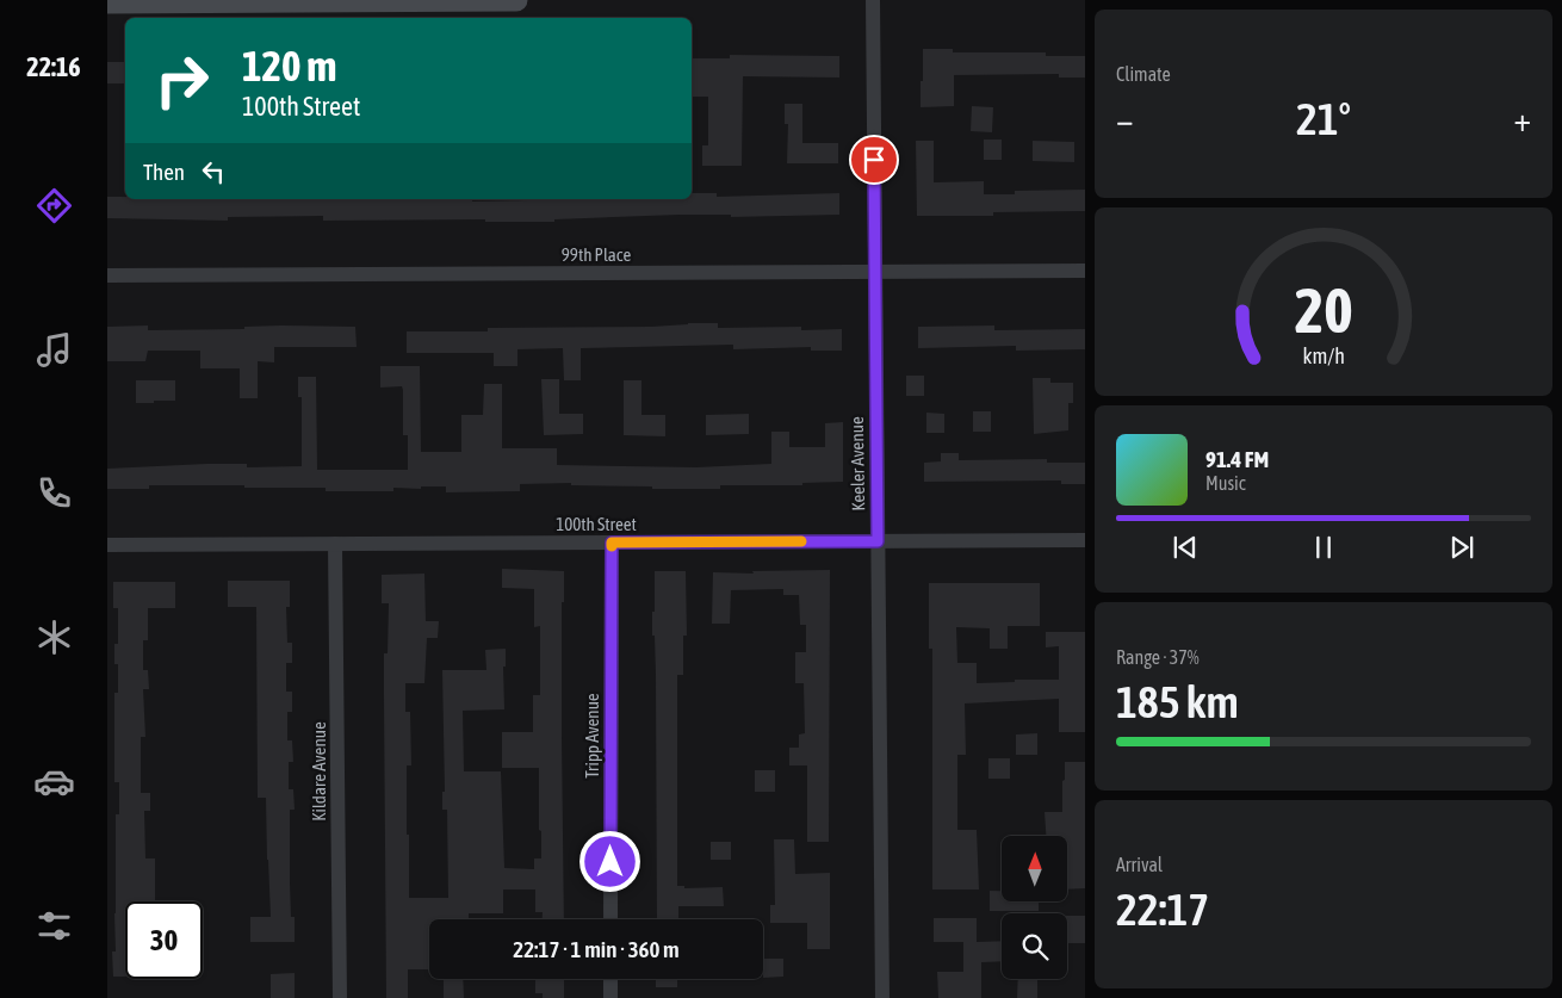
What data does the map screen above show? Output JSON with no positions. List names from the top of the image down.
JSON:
{
  "streets": {
    "street": [
      "99th Place",
      "Keeler Avenue",
      "100th Street",
      "Tripp Avenue",
      "Kildare Avenue"
    ]
  },
  "crossings": [
    ["99th Place", "Keeler Avenue"],
    ["Keeler Avenue", "100th Street"],
    ["100th Street", "Tripp Avenue"],
    ["100th Street", "Kildare Avenue"]
  ],
  "north": "top",
  "page": {
    "tabs": "22:16",
    "tile": [
      "Climate",
      ["Range · 37%", "185 km"],
      ["Arrival", "22:17"]
    ],
    "turn": ["120 m", "100th Street"],
    "heat": ["−", "21°", "+"],
    "then": "Then",
    "song": ["91.4 FM", "Music"],
    "limit": "30",
    "trip": "22:17 · 1 min · 360 m",
    "gauge": ["20", "km/h"]
  }
}
